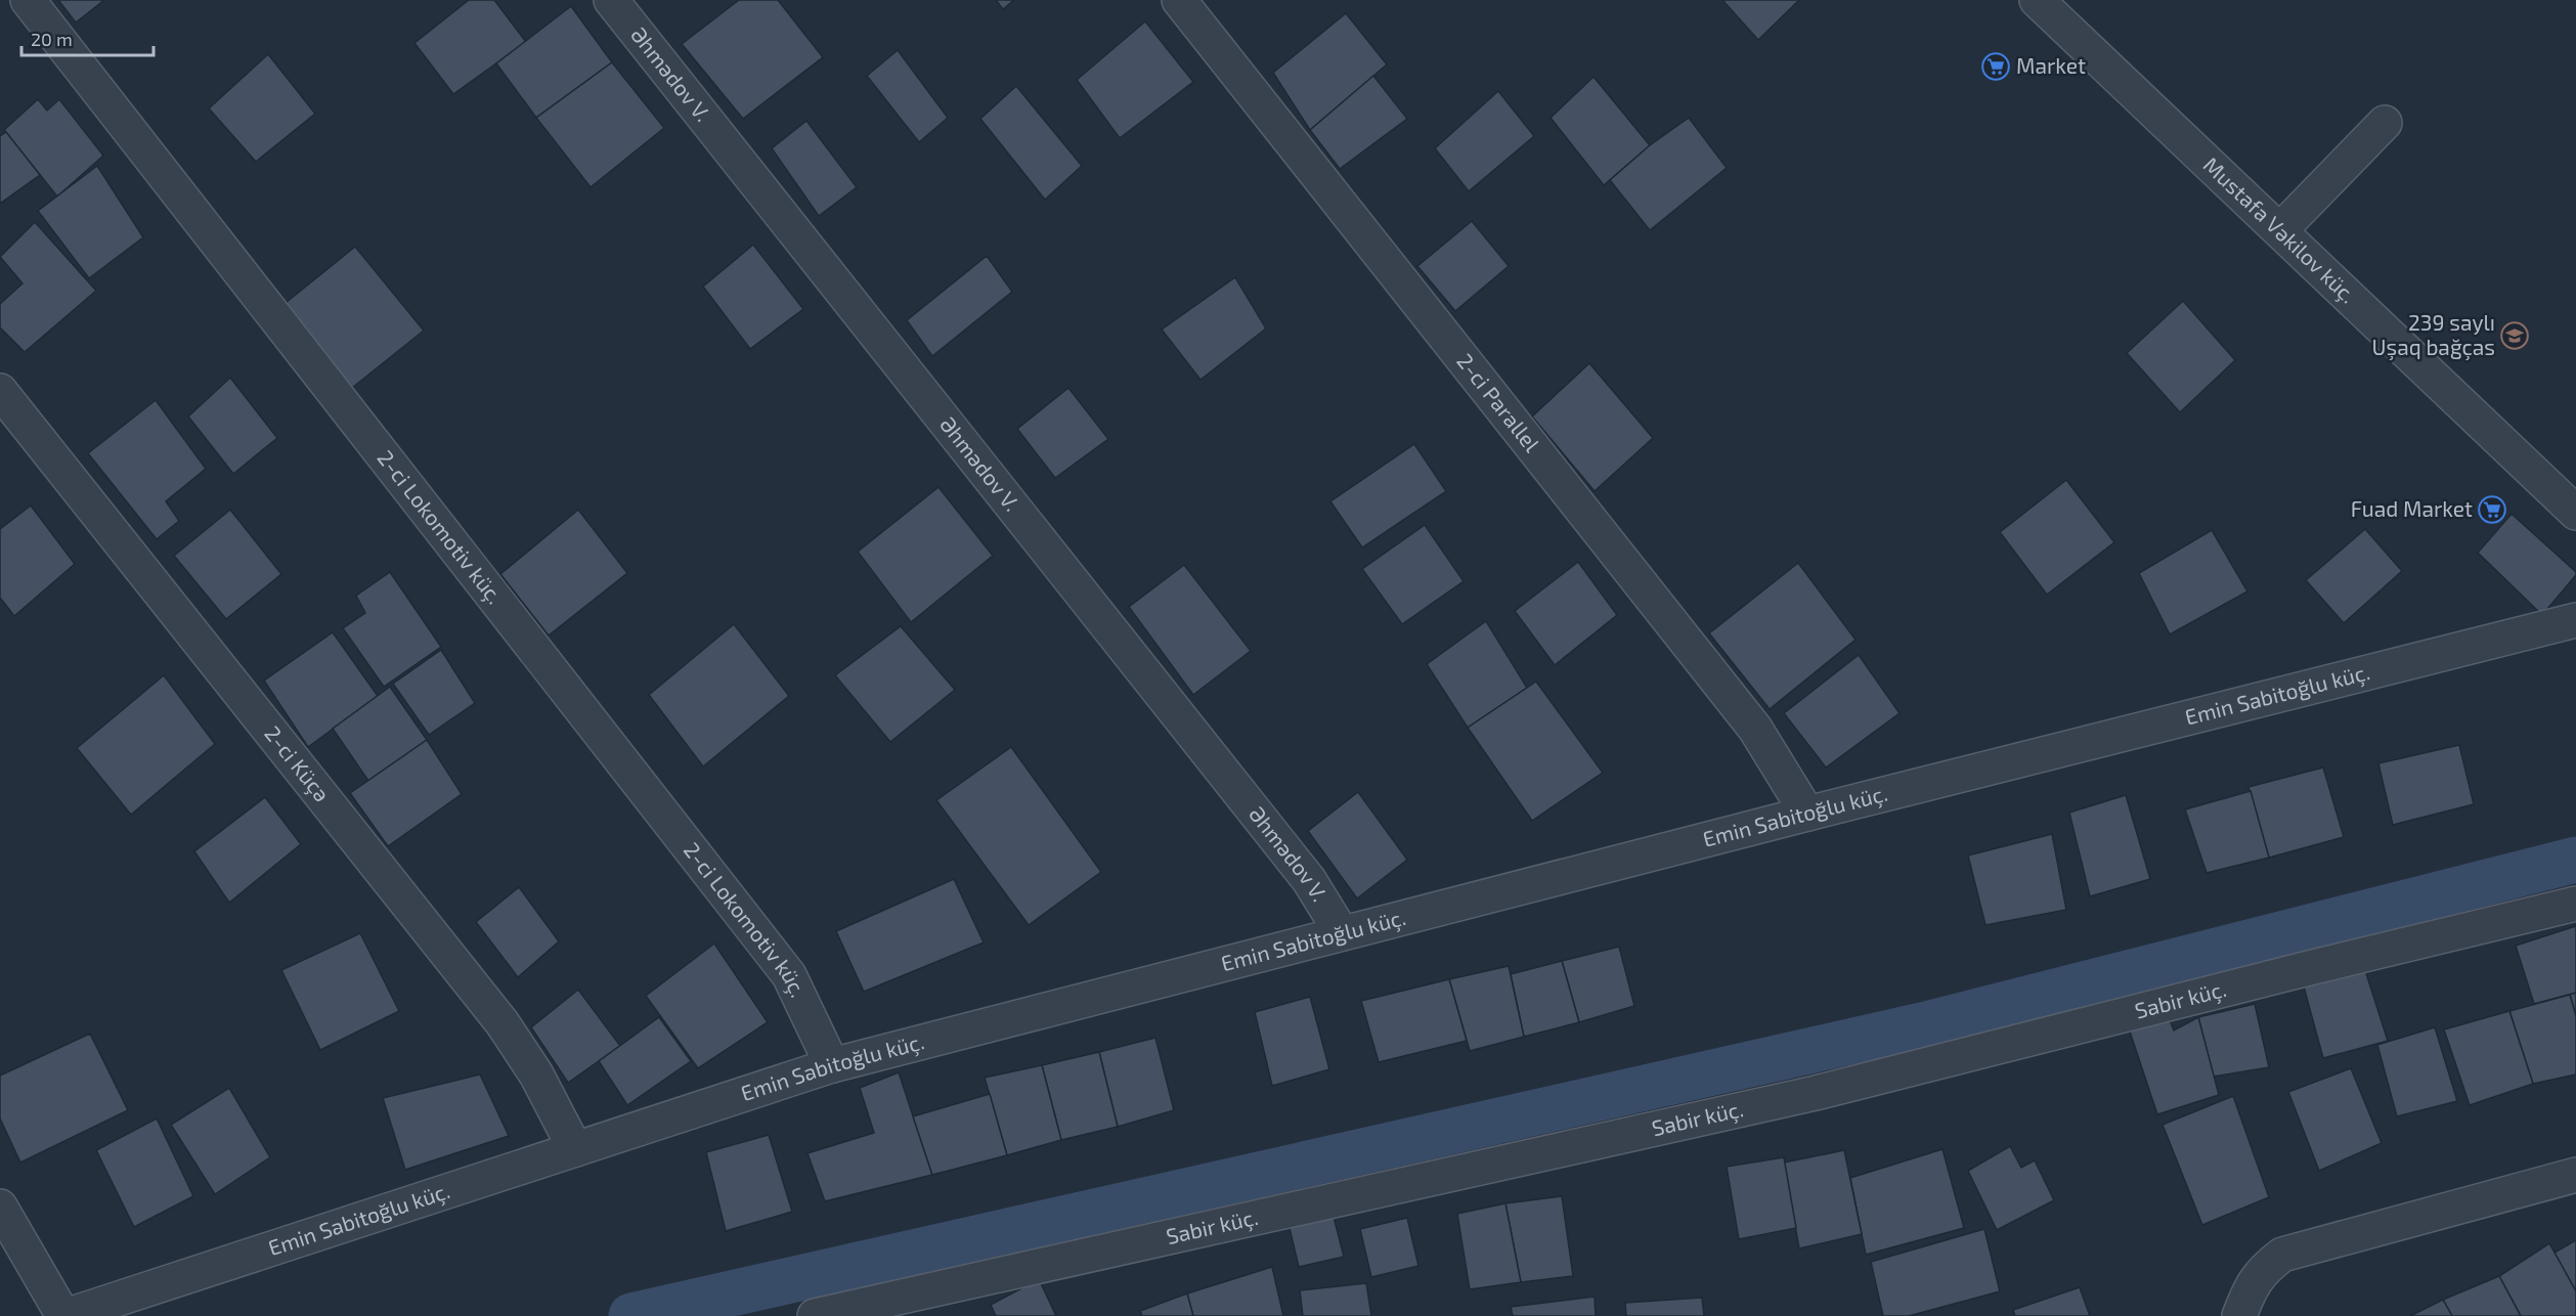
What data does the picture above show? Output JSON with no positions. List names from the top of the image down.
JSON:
{
  "streets": {
    "street": [
      "Əhmədov V.",
      "Mustafa Vəkilov küç.",
      "2-ci Parallel",
      "2-ci Lokomotiv küç.",
      "Emin Sabitoğlu küç.",
      "2-ci Küçə",
      "Sabir küç."
    ]
  },
  "crossings": [
    ["Əhmədov V.", "Emin Sabitoğlu küç."],
    ["2-ci Parallel", "Emin Sabitoğlu küç."],
    ["2-ci Lokomotiv küç.", "Emin Sabitoğlu küç."],
    ["Emin Sabitoğlu küç.", "2-ci Küçə"]
  ],
  "places": {
    "supermarket": ["Market", "Fuad Market"],
    "school or university": ["239 saylı Uşaq bağças"]
  },
  "scale_bar": "20 m"
}
